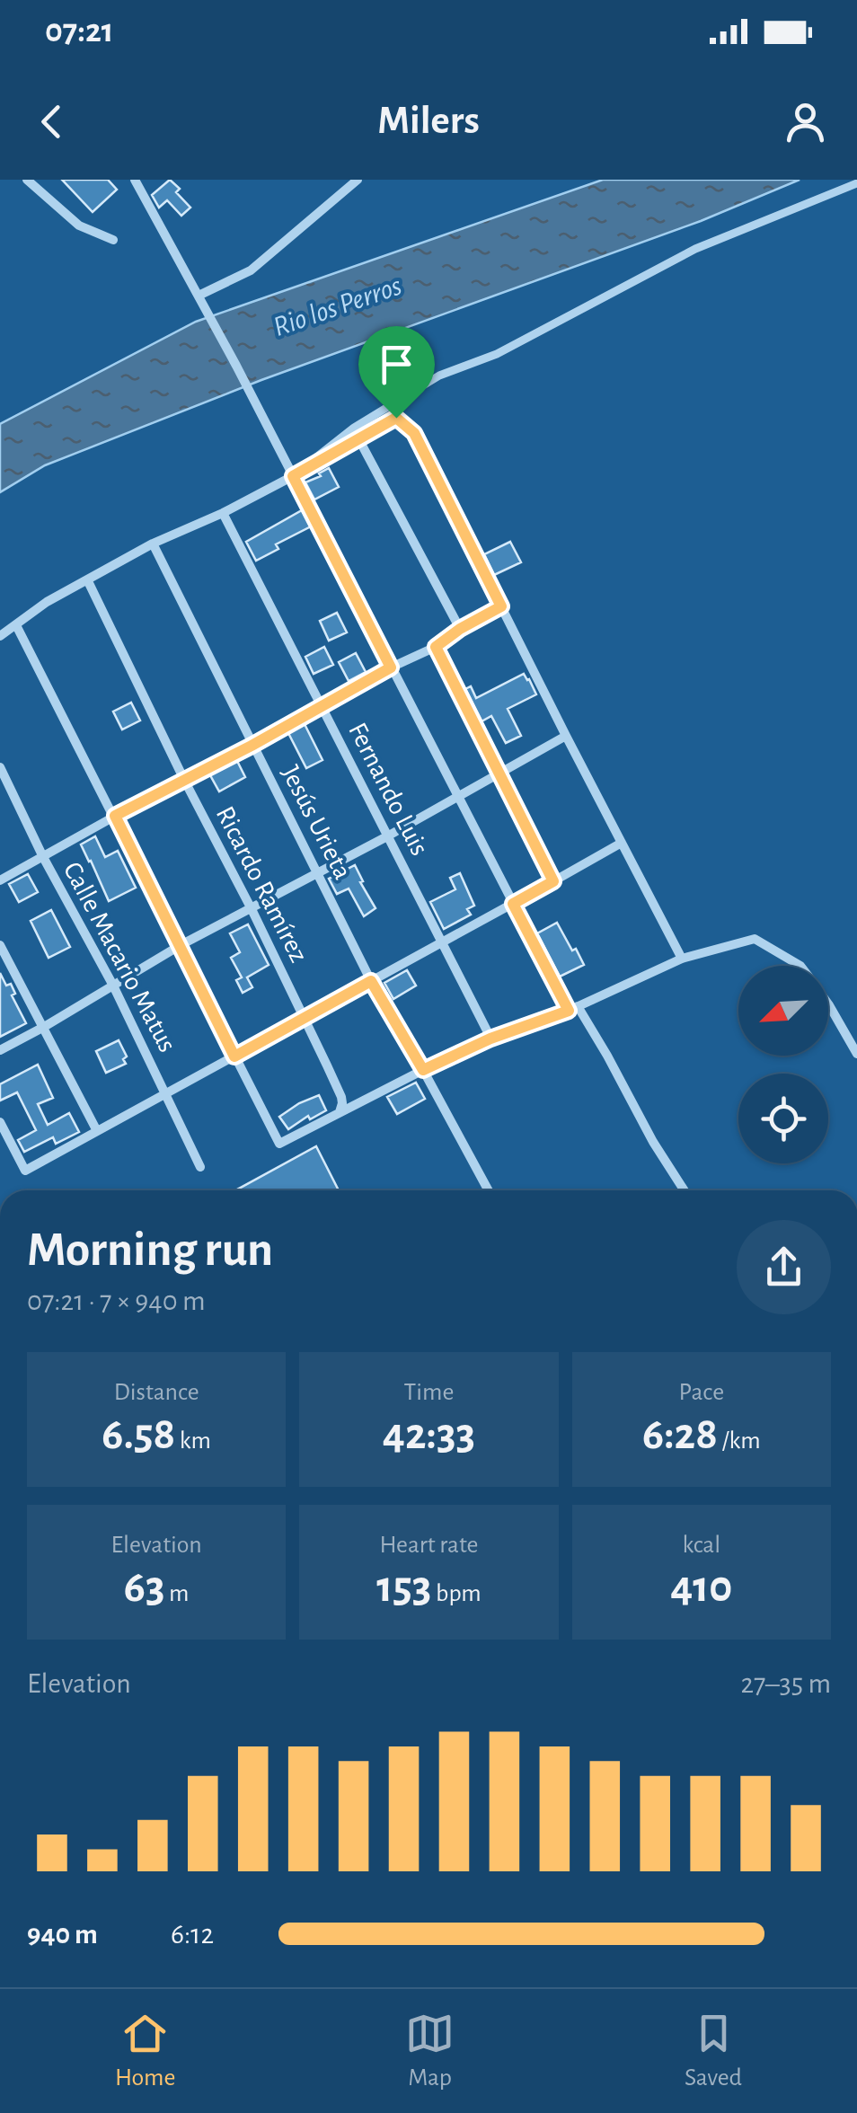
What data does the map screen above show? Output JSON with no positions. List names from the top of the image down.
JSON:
{
  "streets": {
    "street": [
      "Fernando Luis",
      "Jesús Urieta",
      "Ricardo Ramírez",
      "Calle Macario Matus"
    ]
  },
  "water": ["Rio los Perros"],
  "north": "bottom left",
  "page": {
    "status": "07:21",
    "header": "Milers",
    "heading": ["Morning run", "07:21 · 7 × 940 m"],
    "stats": [
      ["Distance", "6.58 km"],
      ["Time", "42:33"],
      ["Pace", "6:28 /km"],
      ["Elevation", "63 m"],
      ["Heart rate", "153 bpm"],
      ["kcal", "410"]
    ],
    "chart": ["Elevation", "27–35 m"],
    "list": [
      {
        "name": "940 m",
        "note": "6:12"
      }
    ],
    "tabs": ["Home", "Map", "Saved"]
  }
}
